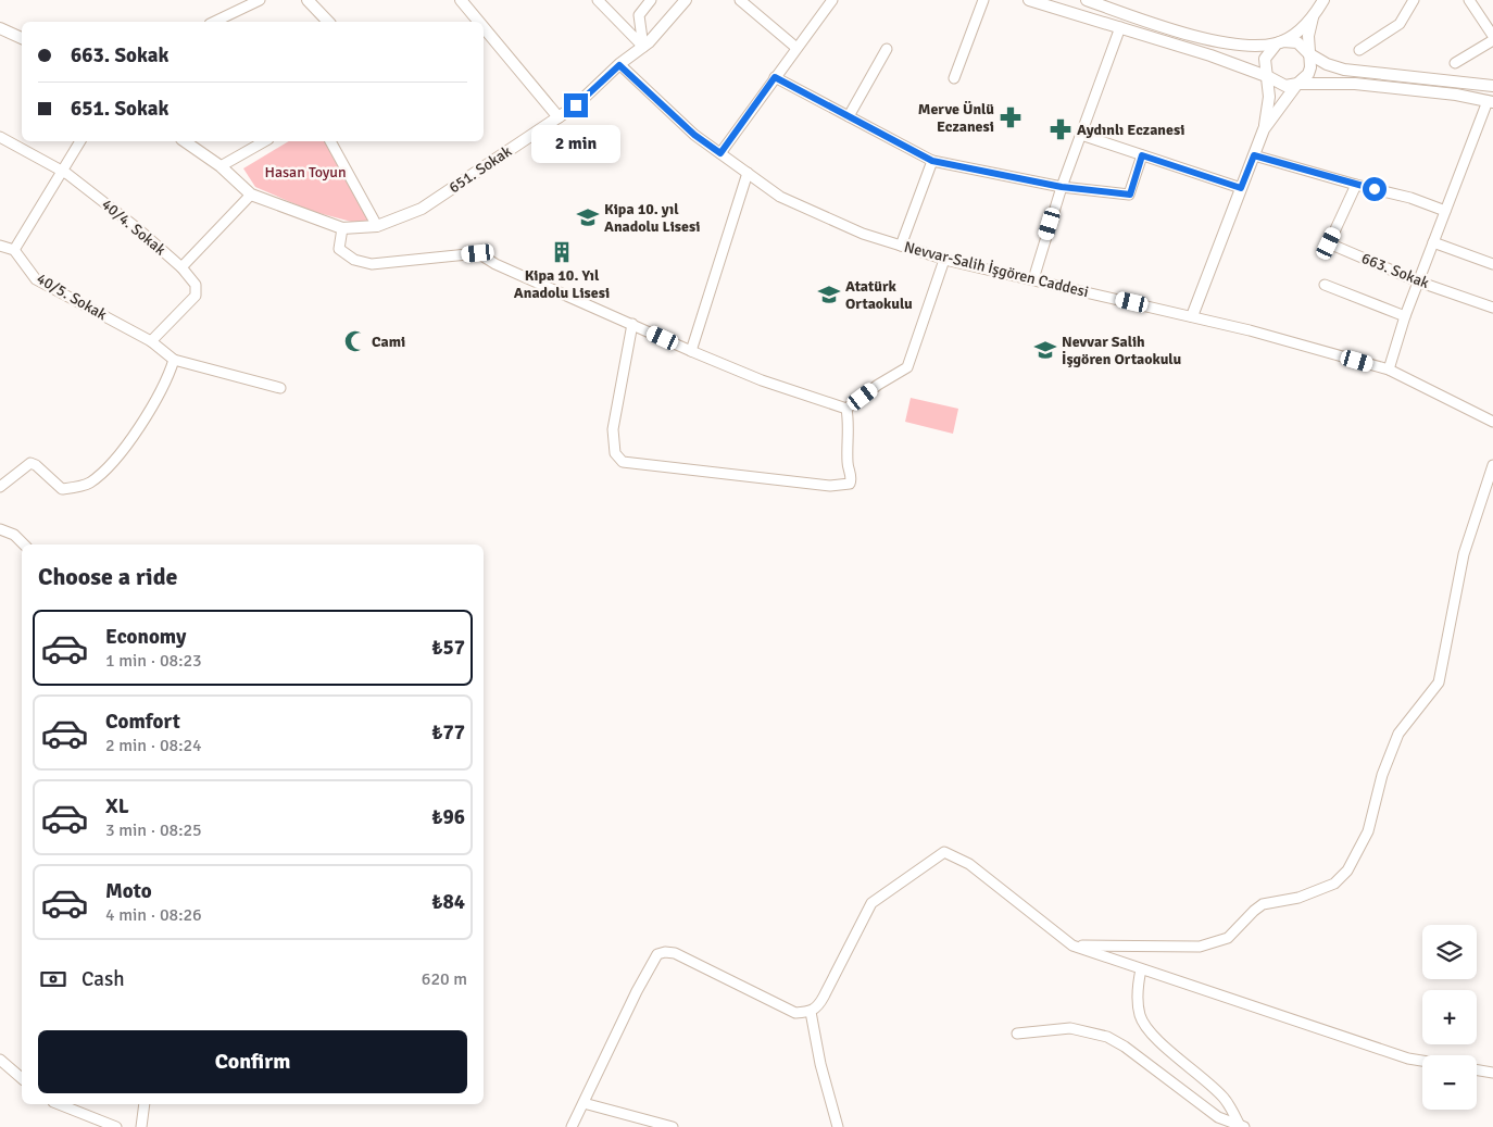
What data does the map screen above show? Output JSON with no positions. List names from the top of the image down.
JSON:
{
  "streets": {
    "street": [
      "651. Sokak",
      "40/4. Sokak",
      "Nevvar-Salih İşgören Caddesi",
      "663. Sokak",
      "40/5. Sokak"
    ]
  },
  "crossings": [
    ["651. Sokak", "Nevvar-Salih İşgören Caddesi"]
  ],
  "parks": ["Hasan Toyun"],
  "places": {
    "pharmacy": ["Merve Ünlü Eczanesi", "Aydınlı Eczanesi"],
    "school or university": ["Kipa 10. yıl Anadolu Lisesi", "Atatürk Ortaokulu", "Nevvar Salih İşgören Ortaokulu"],
    "building": ["Kipa 10. Yıl Anadolu Lisesi"],
    "mosque": ["Cami"]
  },
  "page": {
    "banner": ["663. Sokak", "651. Sokak"],
    "bubble": "2 min",
    "heading": "Choose a ride",
    "list": [
      {
        "name": "Economy",
        "note": "1 min · 08:23",
        "value": "₺57"
      },
      {
        "name": "Comfort",
        "note": "2 min · 08:24",
        "value": "₺77"
      },
      {
        "name": "XL",
        "note": "3 min · 08:25",
        "value": "₺96"
      },
      {
        "name": "Moto",
        "note": "4 min · 08:26",
        "value": "₺84"
      }
    ],
    "map_buttons": ["+", "−"],
    "pay": ["Cash", "620 m"],
    "buttons": "Confirm"
  }
}
